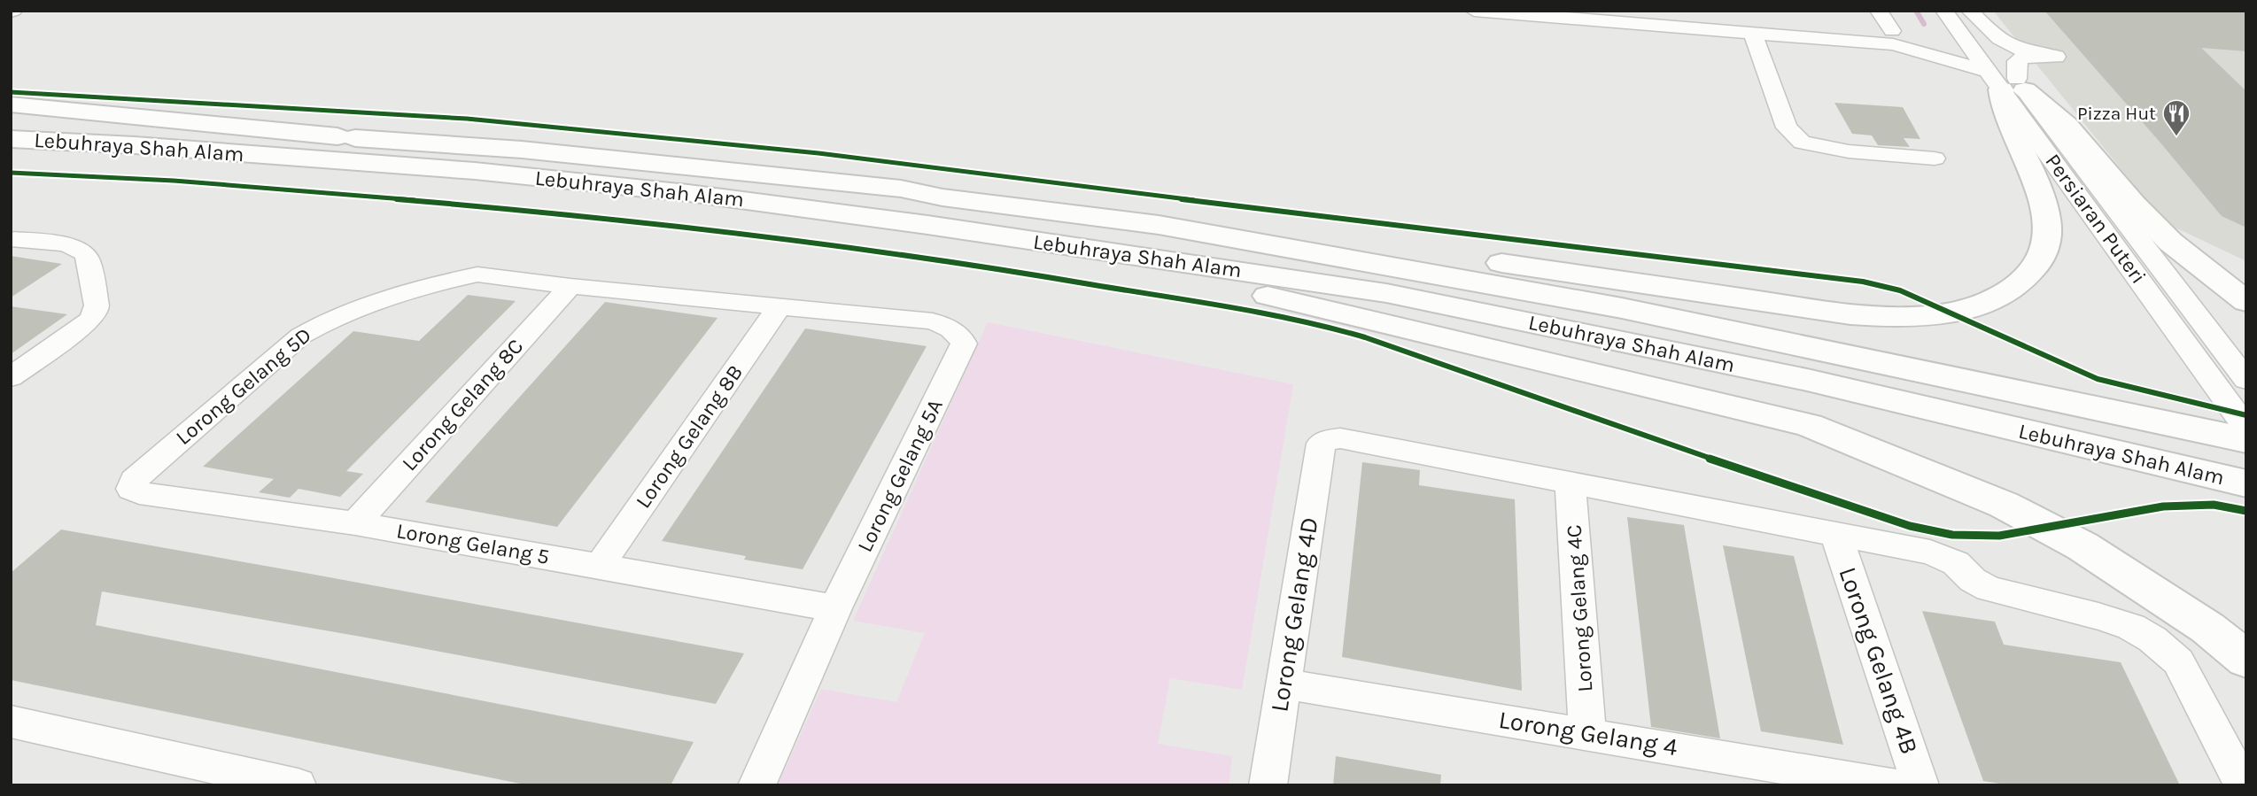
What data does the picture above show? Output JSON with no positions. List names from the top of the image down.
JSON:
{
  "streets": {
    "highway": ["Lebuhraya Shah Alam"],
    "street": [
      "Persiaran Puteri",
      "Lorong Gelang 5D",
      "Lorong Gelang 8C",
      "Lorong Gelang 8B",
      "Lorong Gelang 5A",
      "Lorong Gelang 5",
      "Lorong Gelang 4C",
      "Lorong Gelang 4D",
      "Lorong Gelang 4B",
      "Lorong Gelang 4"
    ]
  },
  "crossings": [
    ["Lorong Gelang 5D", "Lorong Gelang 8C"],
    ["Lorong Gelang 5D", "Lorong Gelang 8B"],
    ["Lorong Gelang 5D", "Lorong Gelang 5A"],
    ["Lorong Gelang 5D", "Lorong Gelang 5"],
    ["Lorong Gelang 8C", "Lorong Gelang 5"],
    ["Lorong Gelang 8B", "Lorong Gelang 5A"],
    ["Lorong Gelang 8B", "Lorong Gelang 5"],
    ["Lorong Gelang 5A", "Lorong Gelang 5"],
    ["Lorong Gelang 4C", "Lorong Gelang 4D"],
    ["Lorong Gelang 4C", "Lorong Gelang 4"],
    ["Lorong Gelang 4D", "Lorong Gelang 4"]
  ],
  "places": {
    "restaurant": ["Pizza Hut"]
  }
}
